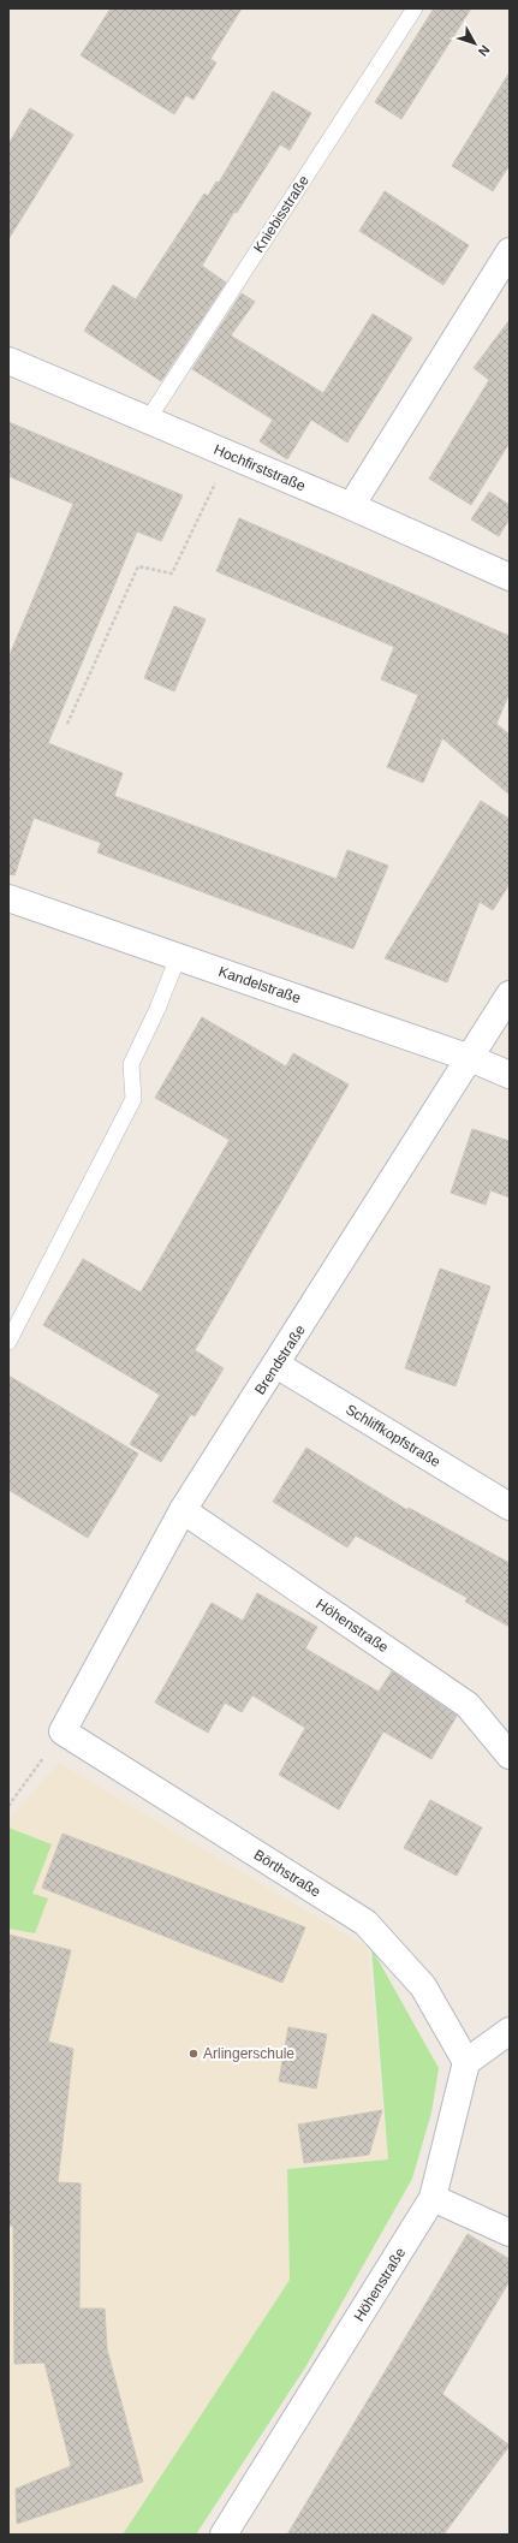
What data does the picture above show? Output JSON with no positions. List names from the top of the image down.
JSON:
{
  "streets": {
    "street": [
      "Hochfirststraße",
      "Kandelstraße",
      "Brendstraße",
      "Schliffkopfstraße",
      "Höhenstraße",
      "Börthstraße"
    ],
    "lane": ["Kniebisstraße"]
  },
  "crossings": [
    ["Kniebisstraße", "Hochfirststraße"],
    ["Kandelstraße", "Brendstraße"],
    ["Brendstraße", "Schliffkopfstraße"],
    ["Brendstraße", "Höhenstraße"],
    ["Brendstraße", "Börthstraße"],
    ["Höhenstraße", "Börthstraße"]
  ],
  "places": ["Arlingerschule"],
  "north": "bottom right"
}
